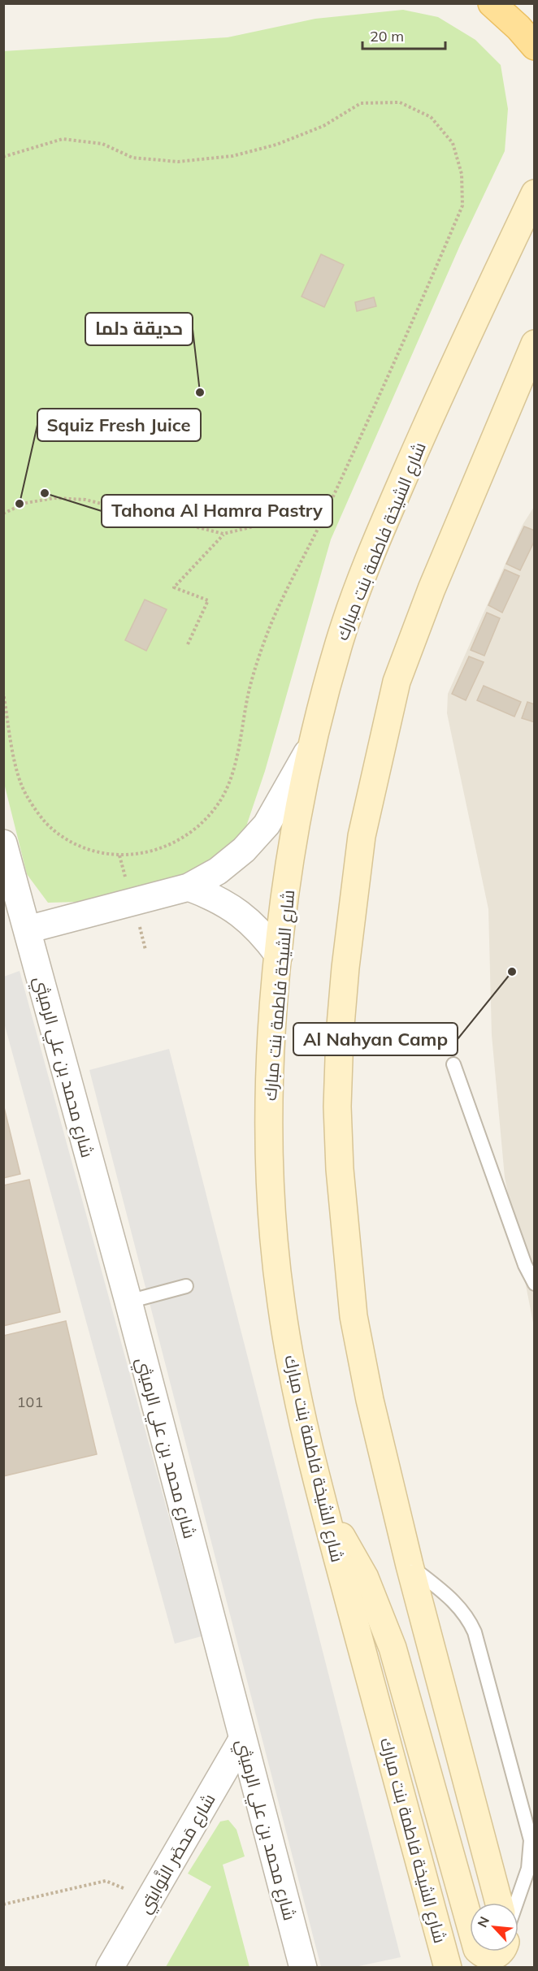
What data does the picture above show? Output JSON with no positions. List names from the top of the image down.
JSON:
{
  "streets": {
    "main road": ["شارع الشيخة فاطمة بنت مبارك"],
    "street": ["شارع محمد بن علي الرميثي", "شارع مَحضَر النَّوابتِي"]
  },
  "crossings": [
    ["شارع محمد بن علي الرميثي", "شارع مَحضَر النَّوابتِي"]
  ],
  "places": [
    "حديقة دلما",
    "Tahona Al Hamra Pastry",
    "Squiz Fresh Juice",
    "Al Nahyan Camp"
  ],
  "house_numbers": ["101"],
  "scale_bar": "20 m",
  "north": "top left"
}
